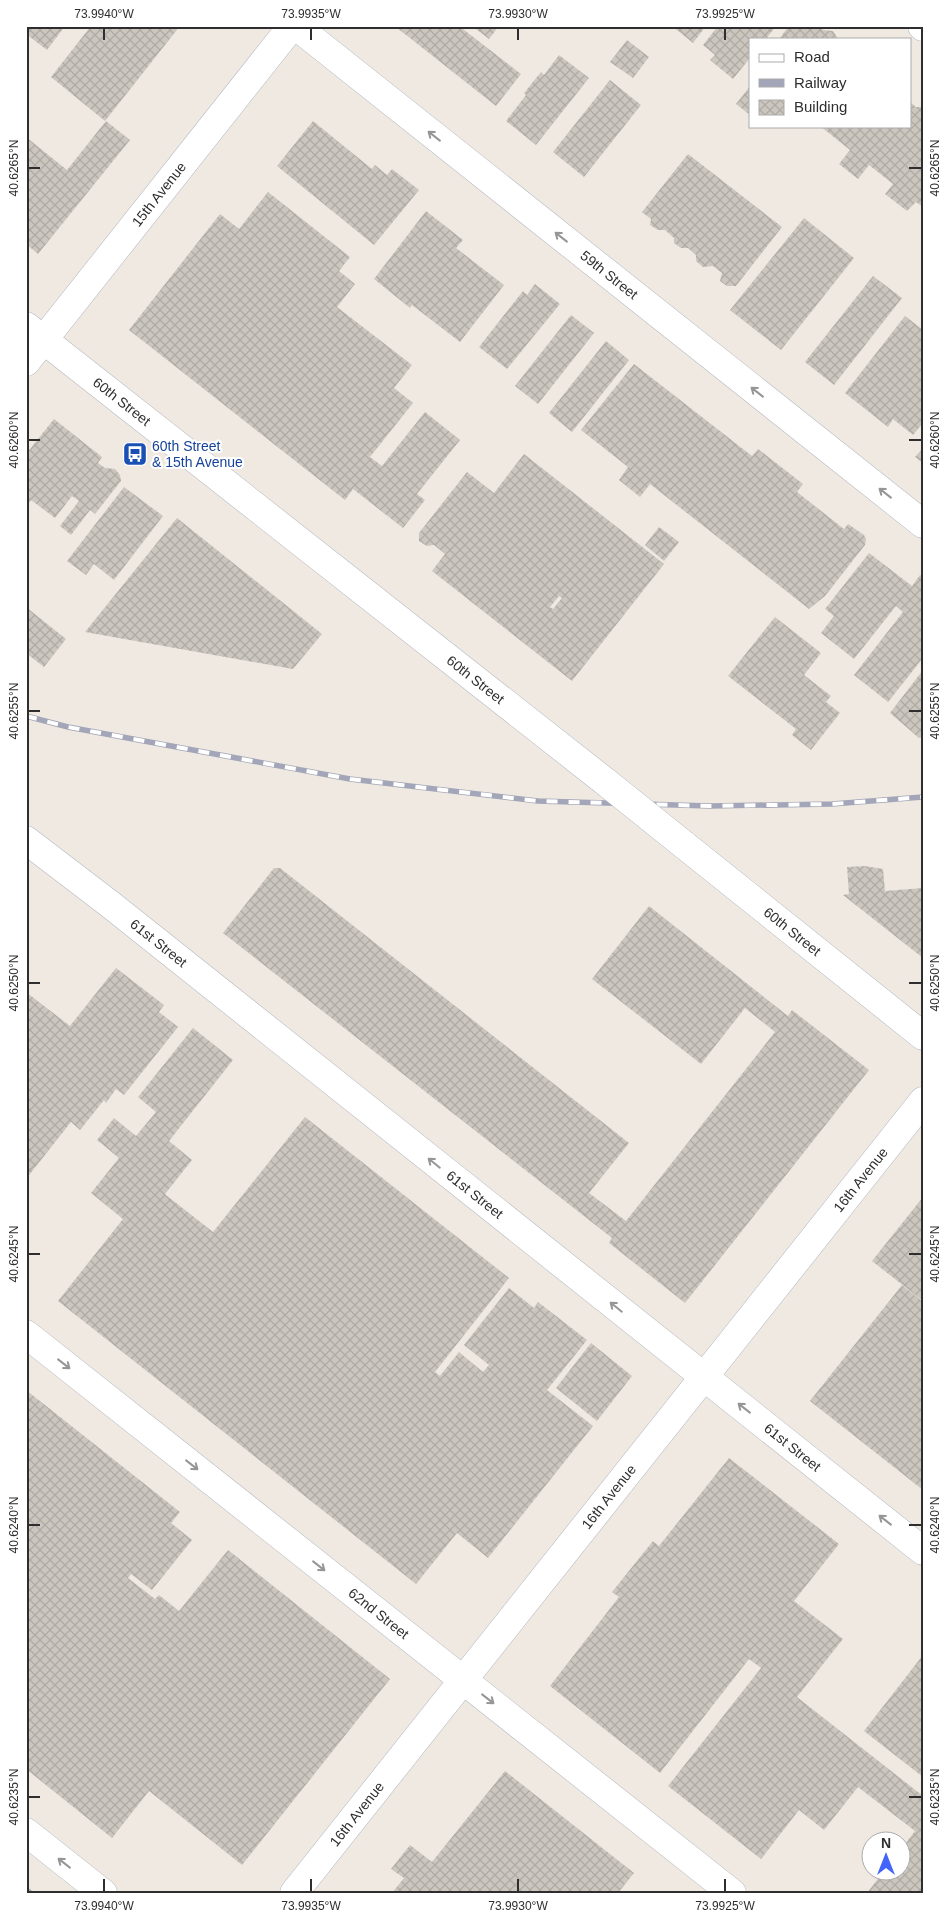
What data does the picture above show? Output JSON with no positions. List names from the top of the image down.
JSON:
{
  "streets": {
    "street": [
      "15th Avenue",
      "59th Street",
      "60th Street",
      "61st Street",
      "16th Avenue",
      "62nd Street"
    ]
  },
  "crossings": [
    ["15th Avenue", "60th Street"],
    ["61st Street", "16th Avenue"],
    ["16th Avenue", "62nd Street"]
  ],
  "one_way": ["59th Street", "61st Street", "62nd Street"],
  "places": {
    "bus stop": ["60th Street & 15th Avenue"]
  },
  "legend": ["Road", "Railway", "Building"],
  "north": "top",
  "coordinates": [
    "73.9940°W",
    "73.9935°W",
    "73.9930°W",
    "73.9925°W",
    "40.6265°N",
    "40.6260°N",
    "40.6255°N",
    "40.6250°N",
    "40.6245°N",
    "40.6240°N",
    "40.6235°N"
  ]
}
